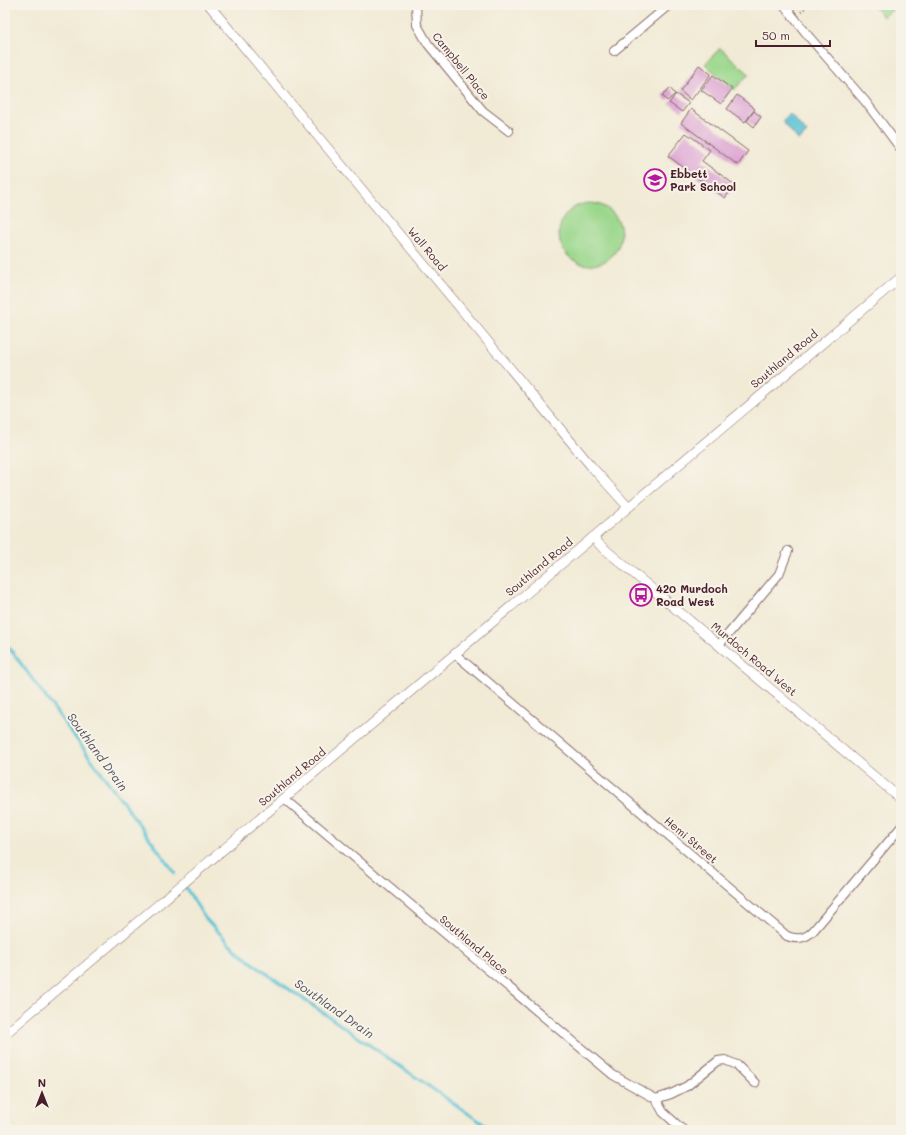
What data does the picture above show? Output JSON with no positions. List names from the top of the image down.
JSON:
{
  "streets": {
    "street": [
      "Campbell Place",
      "Wall Road",
      "Southland Road",
      "Murdoch Road West",
      "Hemi Street",
      "Southland Place"
    ]
  },
  "crossings": [
    ["Wall Road", "Southland Road"],
    ["Southland Road", "Murdoch Road West"],
    ["Southland Road", "Hemi Street"],
    ["Southland Road", "Southland Place"]
  ],
  "water": ["Southland Drain"],
  "places": {
    "school or university": ["Ebbett Park School"],
    "bus stop": ["420 Murdoch Road West"]
  },
  "scale_bar": "50 m",
  "north": "top"
}
